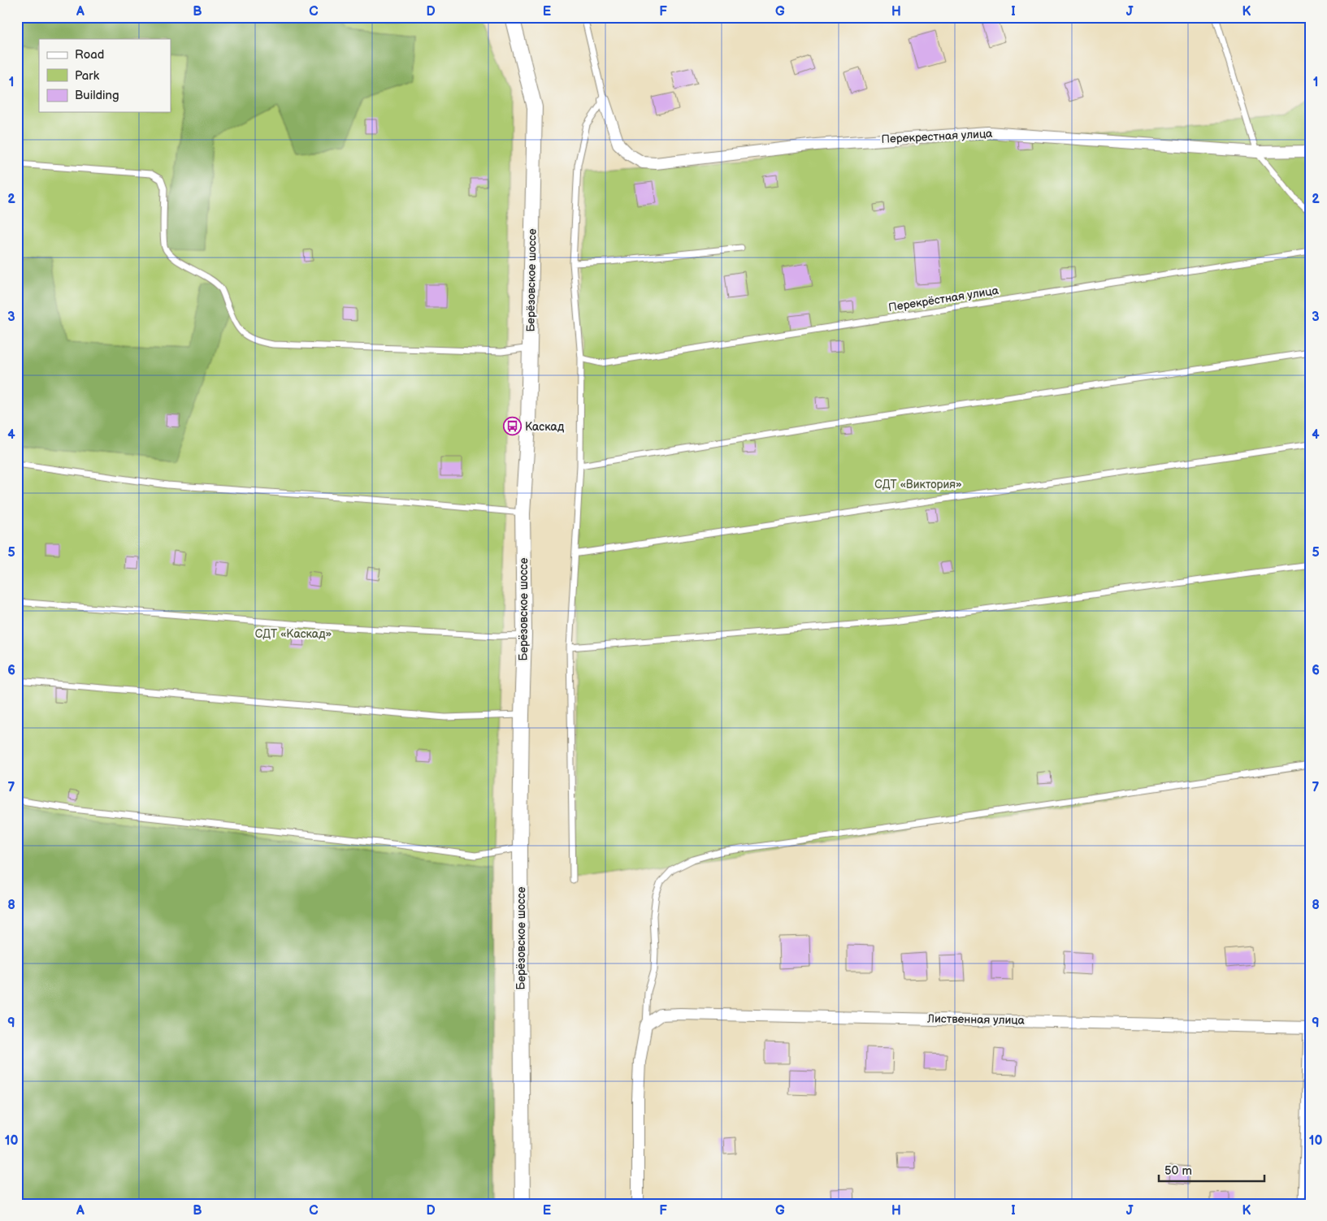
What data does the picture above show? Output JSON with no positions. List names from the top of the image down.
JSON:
{
  "streets": {
    "street": ["Перекрестная улица", "Берёзовское шоссе", "Лиственная улица"],
    "lane": ["Перекрёстная улица"]
  },
  "parks": ["СДТ «Виктория»", "СДТ «Каскад»"],
  "places": {
    "bus stop": ["Каскад"]
  },
  "legend": ["Road", "Park", "Building"],
  "scale_bar": "50 m",
  "grid": {
    "columns": [
      "A",
      "B",
      "C",
      "D",
      "E",
      "F",
      "G",
      "H",
      "I",
      "J",
      "K"
    ],
    "rows": [
      "1",
      "2",
      "3",
      "4",
      "5",
      "6",
      "7",
      "8",
      "9",
      "10"
    ]
  }
}
